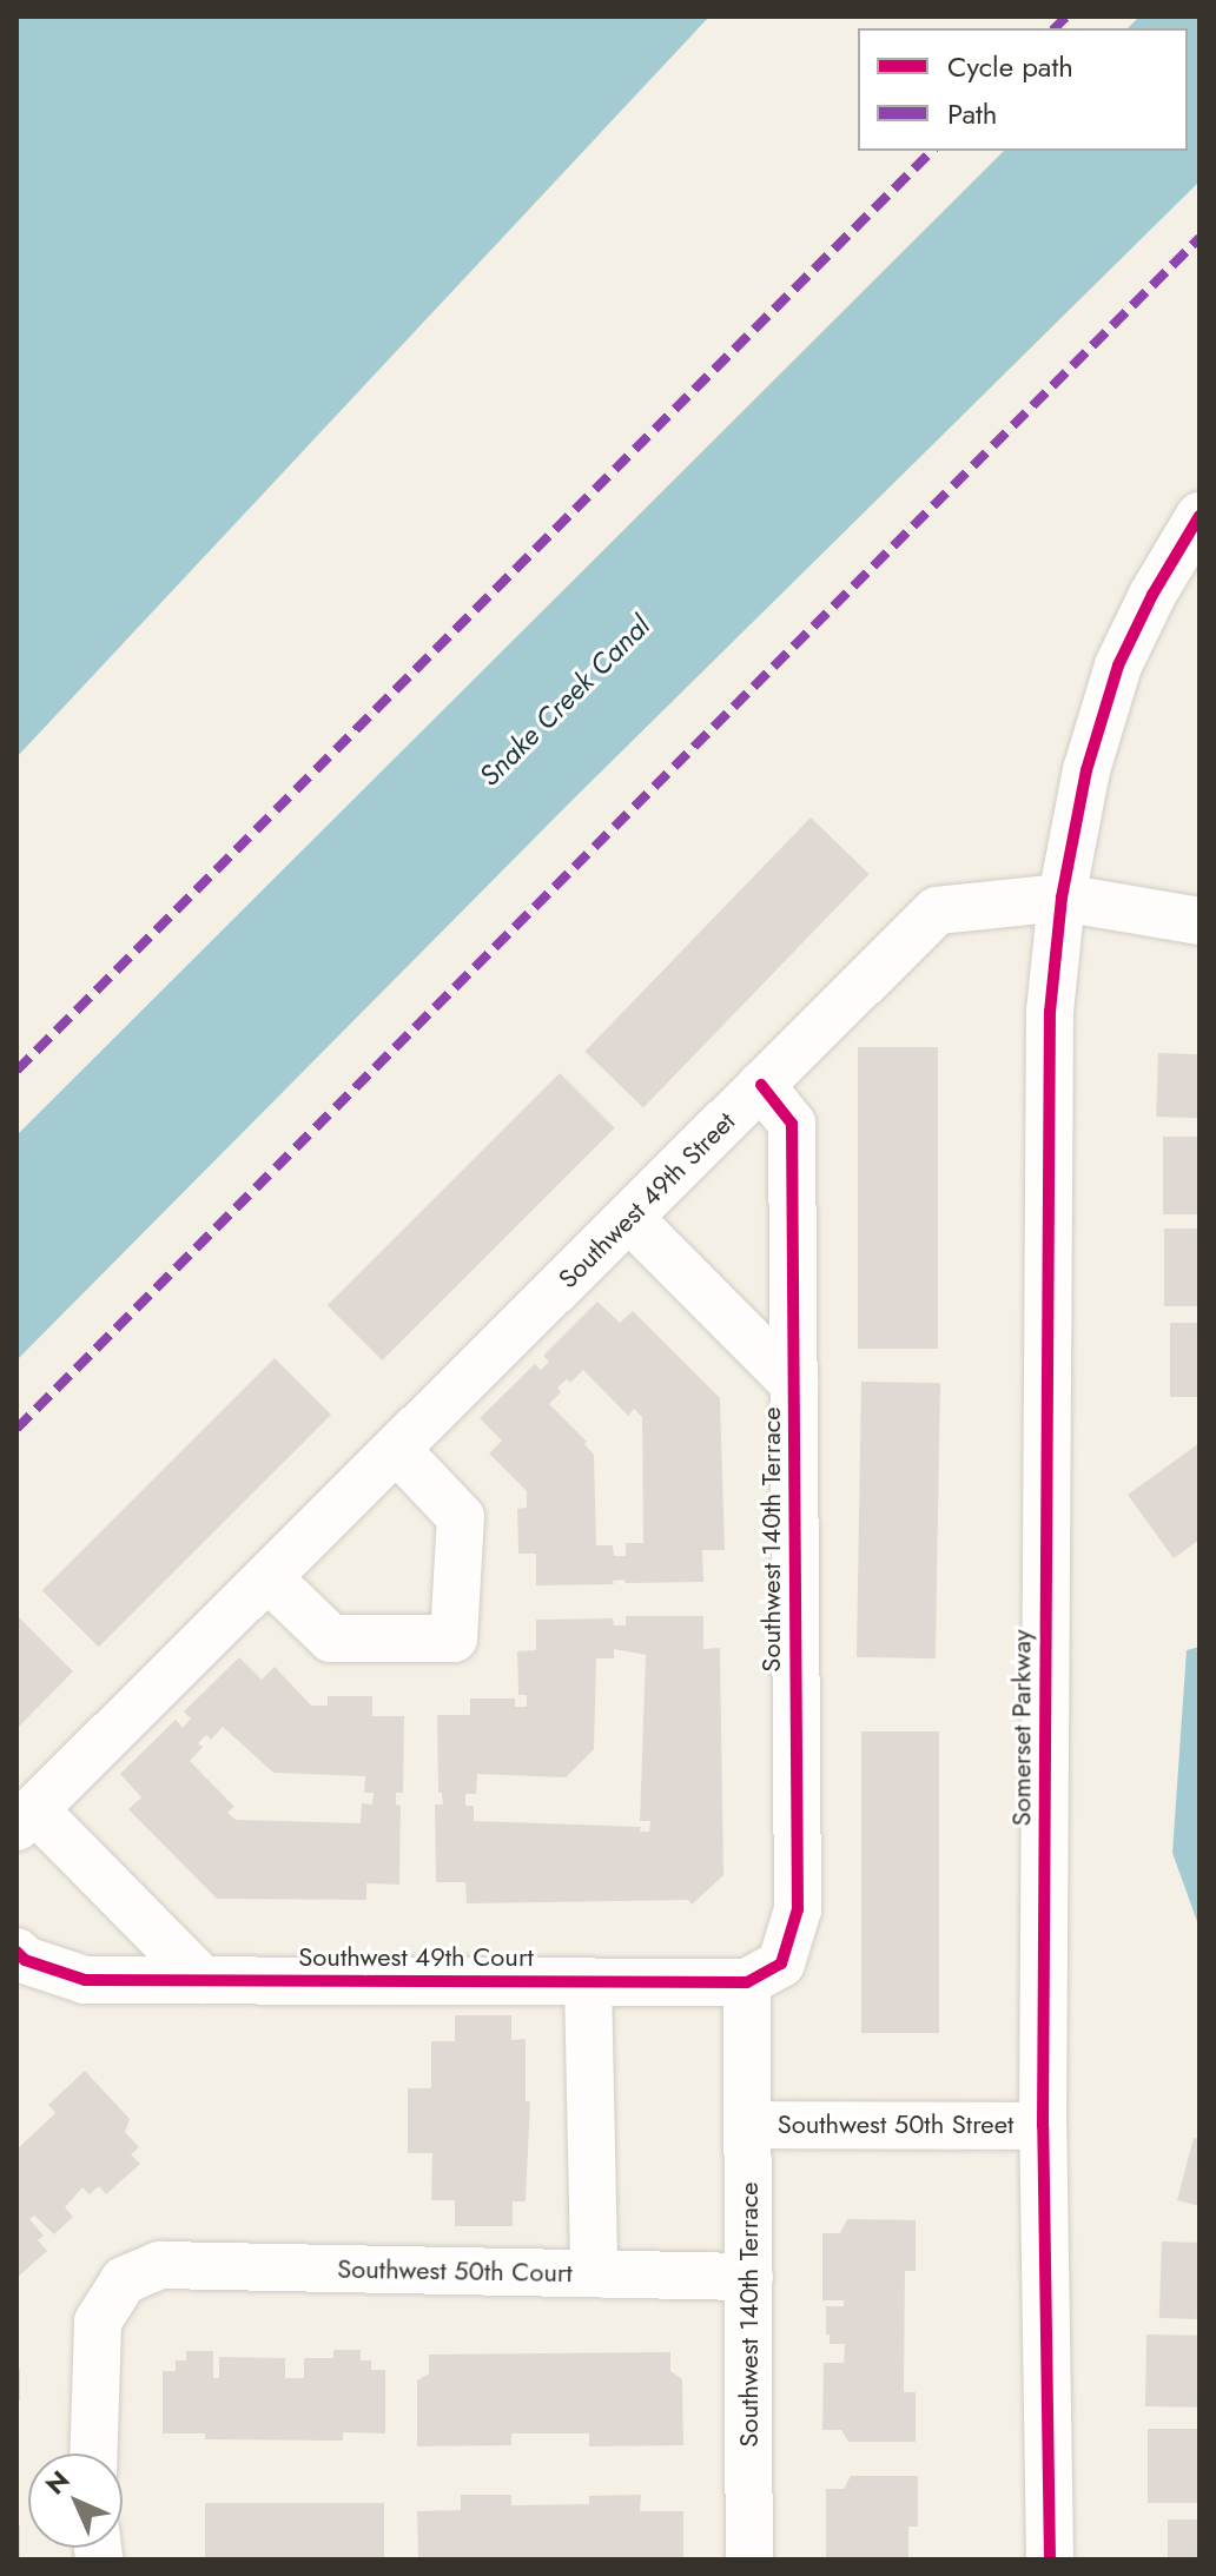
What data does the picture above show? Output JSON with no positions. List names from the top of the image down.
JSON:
{
  "streets": {
    "street": [
      "Southwest 49th Street",
      "Southwest 140th Terrace",
      "Somerset Parkway",
      "Southwest 49th Court",
      "Southwest 50th Street",
      "Southwest 50th Court"
    ]
  },
  "crossings": [
    ["Southwest 49th Street", "Southwest 140th Terrace"],
    ["Southwest 49th Street", "Somerset Parkway"],
    ["Southwest 140th Terrace", "Southwest 49th Court"],
    ["Southwest 140th Terrace", "Southwest 50th Street"],
    ["Southwest 140th Terrace", "Southwest 50th Court"],
    ["Somerset Parkway", "Southwest 50th Street"]
  ],
  "water": ["Snake Creek Canal"],
  "legend": ["Cycle path", "Path"],
  "north": "top left"
}
